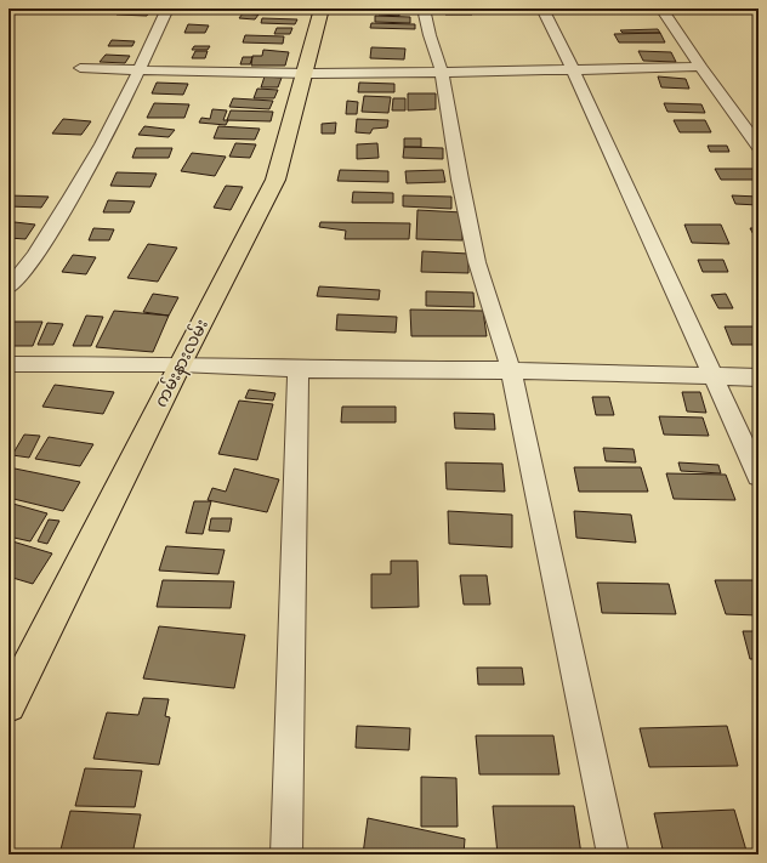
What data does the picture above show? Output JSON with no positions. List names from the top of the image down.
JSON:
{
  "streets": {
    "main road": ["ကမ်းနားလမ်း"]
  }
}
